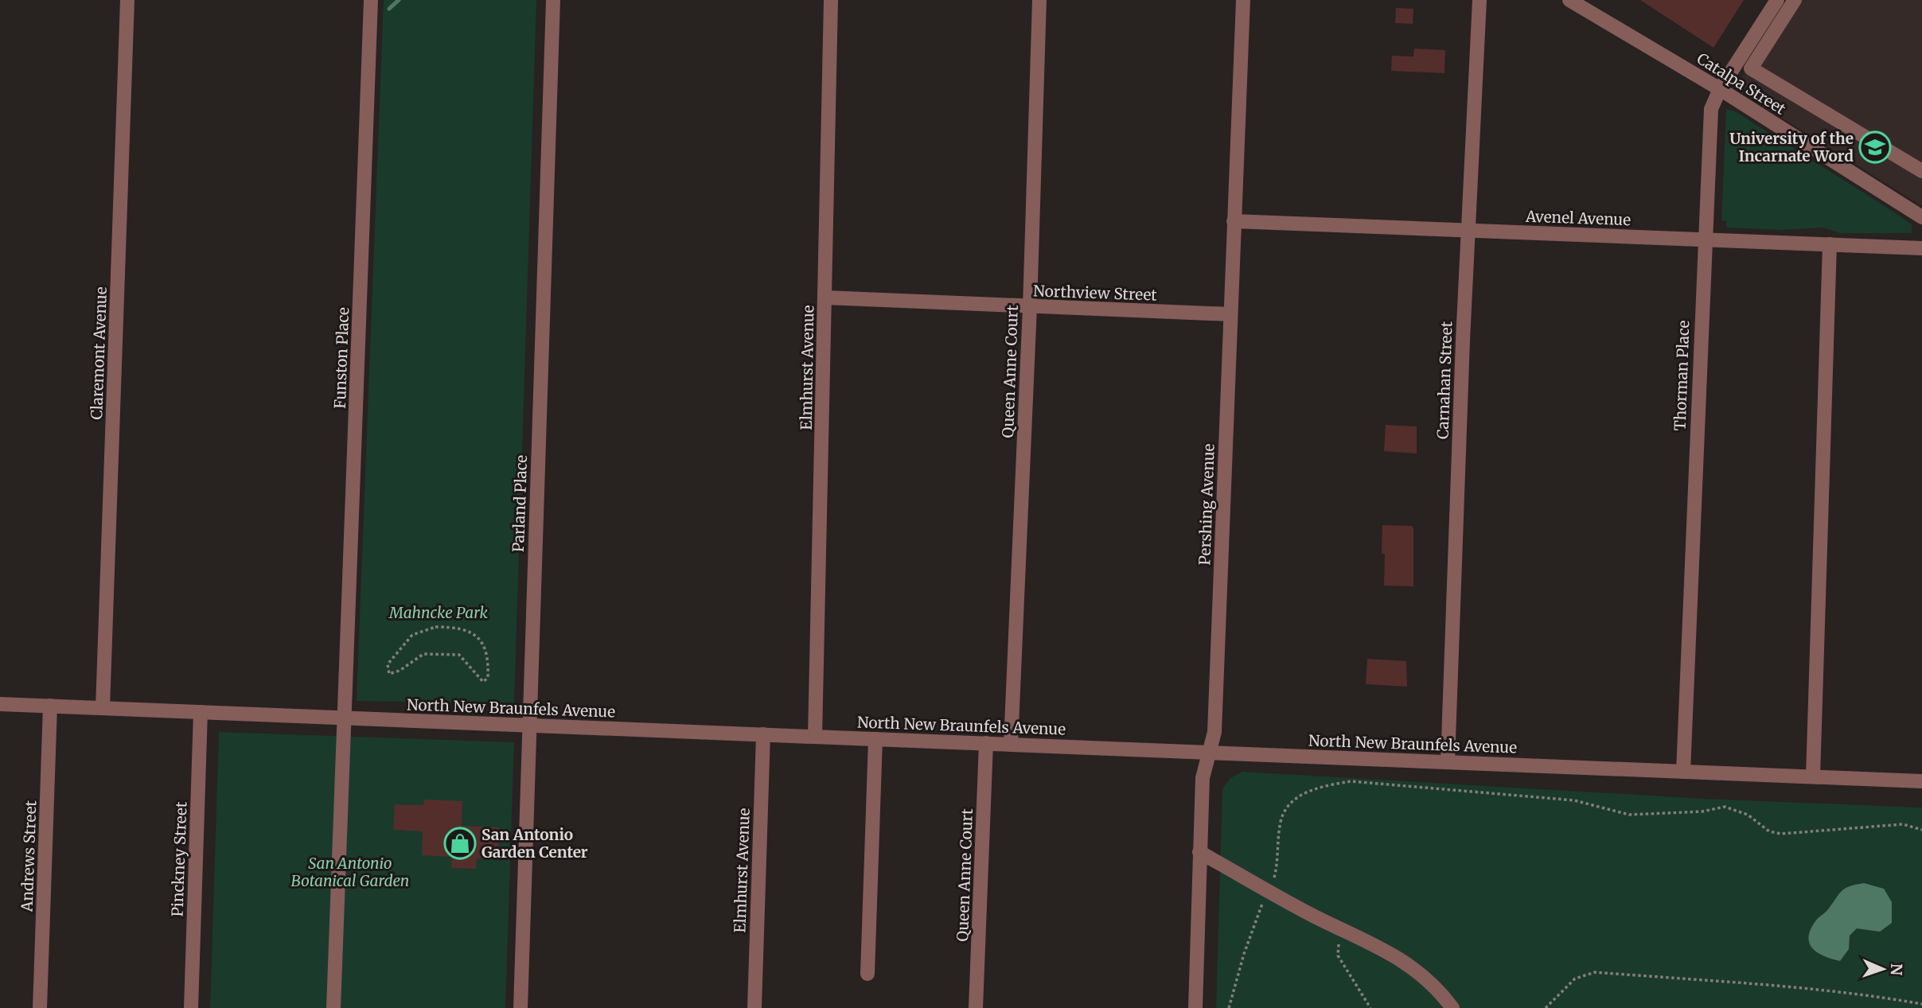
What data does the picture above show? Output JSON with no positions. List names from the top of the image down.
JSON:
{
  "streets": {
    "street": [
      "Catalpa Street",
      "Avenel Avenue",
      "Northview Street",
      "Claremont Avenue",
      "Funston Place",
      "Elmhurst Avenue",
      "Queen Anne Court",
      "Thorman Place",
      "Carnahan Street",
      "Parland Place",
      "Pershing Avenue",
      "North New Braunfels Avenue",
      "Andrews Street",
      "Pinckney Street"
    ]
  },
  "crossings": [
    ["Catalpa Street", "Thorman Place"],
    ["Avenel Avenue", "Thorman Place"],
    ["Avenel Avenue", "Carnahan Street"],
    ["Avenel Avenue", "Pershing Avenue"],
    ["Northview Street", "Elmhurst Avenue"],
    ["Northview Street", "Queen Anne Court"],
    ["Northview Street", "Pershing Avenue"],
    ["Claremont Avenue", "North New Braunfels Avenue"],
    ["Funston Place", "North New Braunfels Avenue"],
    ["Elmhurst Avenue", "North New Braunfels Avenue"],
    ["Queen Anne Court", "North New Braunfels Avenue"],
    ["Thorman Place", "North New Braunfels Avenue"],
    ["Carnahan Street", "North New Braunfels Avenue"],
    ["Parland Place", "North New Braunfels Avenue"],
    ["Pershing Avenue", "North New Braunfels Avenue"],
    ["North New Braunfels Avenue", "Andrews Street"],
    ["North New Braunfels Avenue", "Pinckney Street"]
  ],
  "parks": ["Mahncke Park", "San Antonio Botanical Garden"],
  "places": {
    "school or university": ["University of the Incarnate Word"],
    "shop": ["San Antonio Garden Center"]
  },
  "north": "right"
}
